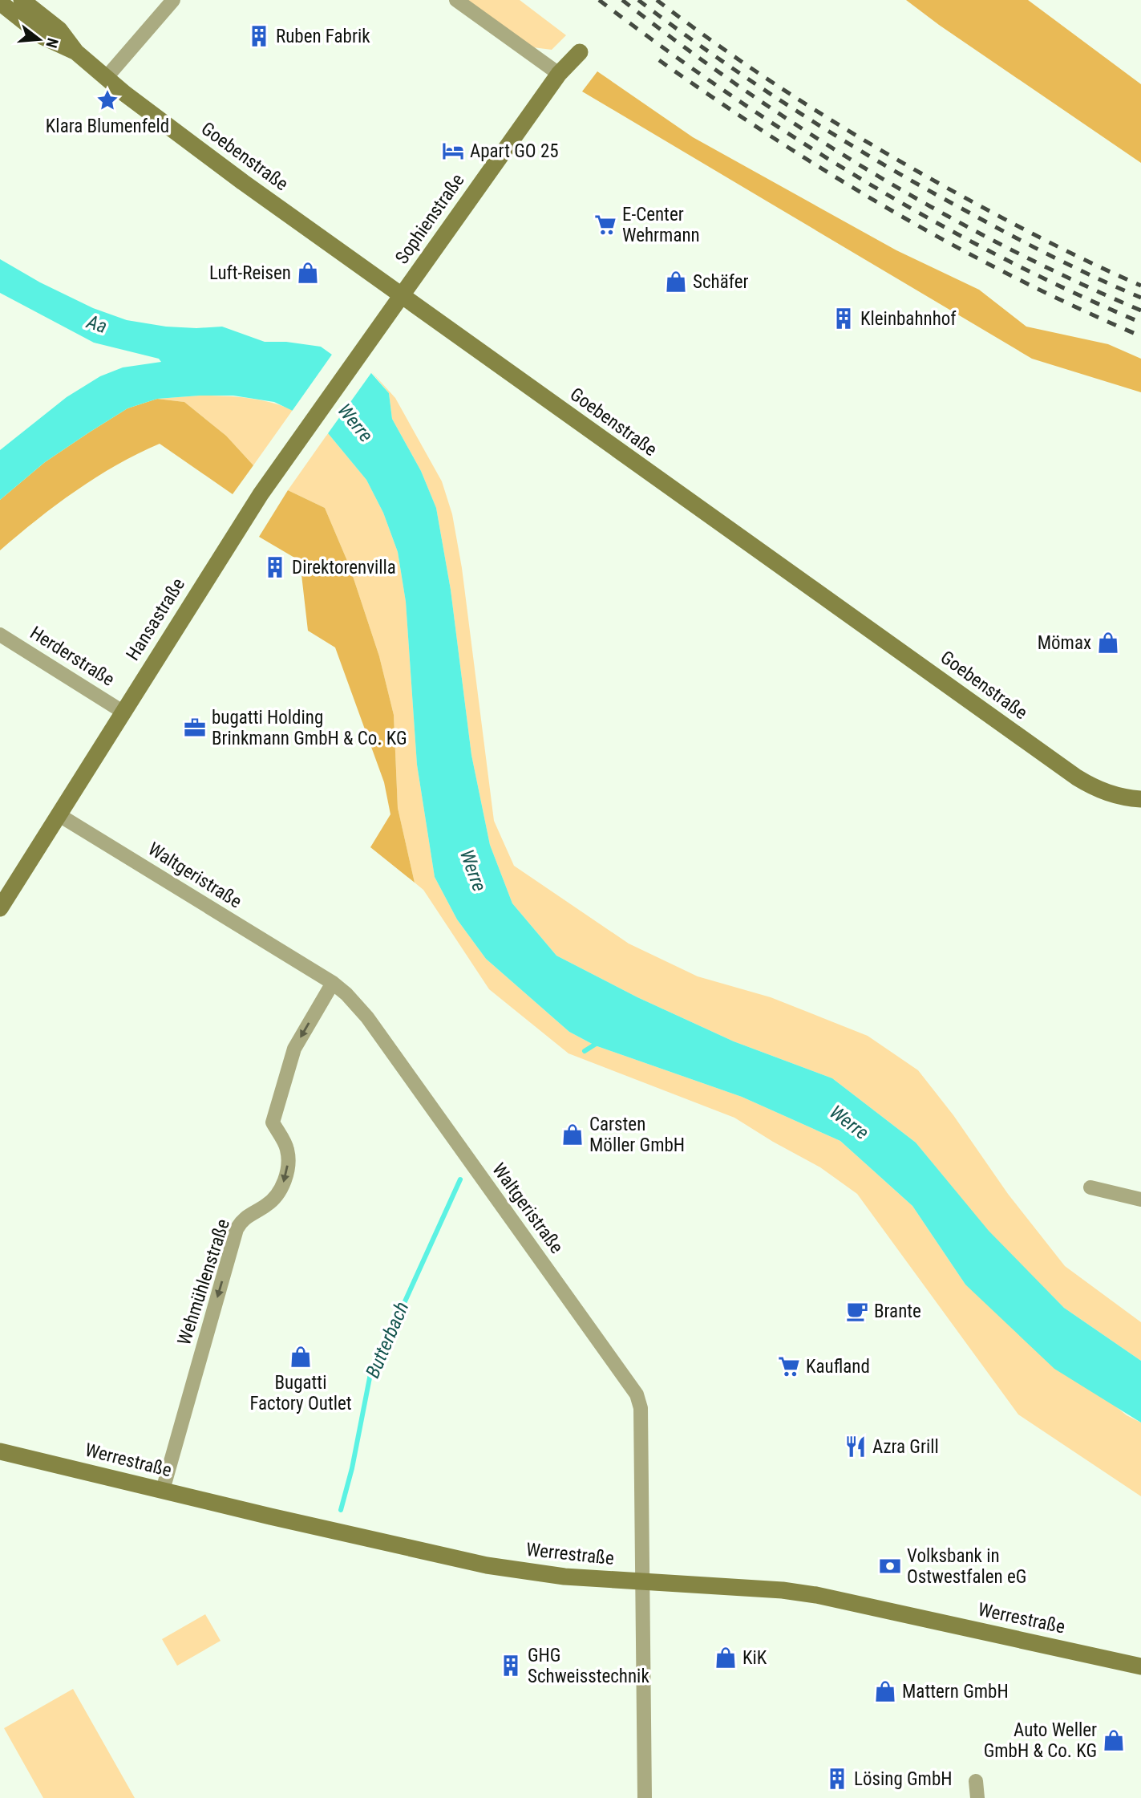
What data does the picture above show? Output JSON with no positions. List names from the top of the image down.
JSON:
{
  "streets": {
    "street": [
      "Goebenstraße",
      "Sophienstraße",
      "Hansastraße",
      "Herderstraße",
      "Waltgeristraße",
      "Wehmühlenstraße",
      "Werrestraße"
    ]
  },
  "crossings": [
    ["Goebenstraße", "Sophienstraße"],
    ["Sophienstraße", "Hansastraße"],
    ["Hansastraße", "Herderstraße"],
    ["Hansastraße", "Waltgeristraße"],
    ["Waltgeristraße", "Wehmühlenstraße"],
    ["Waltgeristraße", "Werrestraße"],
    ["Wehmühlenstraße", "Werrestraße"]
  ],
  "one_way": ["Wehmühlenstraße"],
  "water": ["Aa", "Werre", "Butterbach"],
  "places": {
    "building": [
      "Ruben Fabrik",
      "Kleinbahnhof",
      "Direktorenvilla",
      "GHG Schweisstechnik",
      "Lösing GmbH"
    ],
    "place": ["Klara Blumenfeld"],
    "hotel": ["Apart GO 25"],
    "supermarket": ["E-Center Wehrmann", "Kaufland"],
    "shop": [
      "Luft-Reisen",
      "Schäfer",
      "Mömax",
      "Carsten Möller GmbH",
      "Bugatti Factory Outlet",
      "KiK",
      "Mattern GmbH",
      "Auto Weller GmbH & Co. KG"
    ],
    "office": ["bugatti Holding Brinkmann GmbH & Co. KG"],
    "cafe": ["Brante"],
    "restaurant": ["Azra Grill"],
    "bank": ["Volksbank in Ostwestfalen eG"]
  },
  "north": "right"
}
